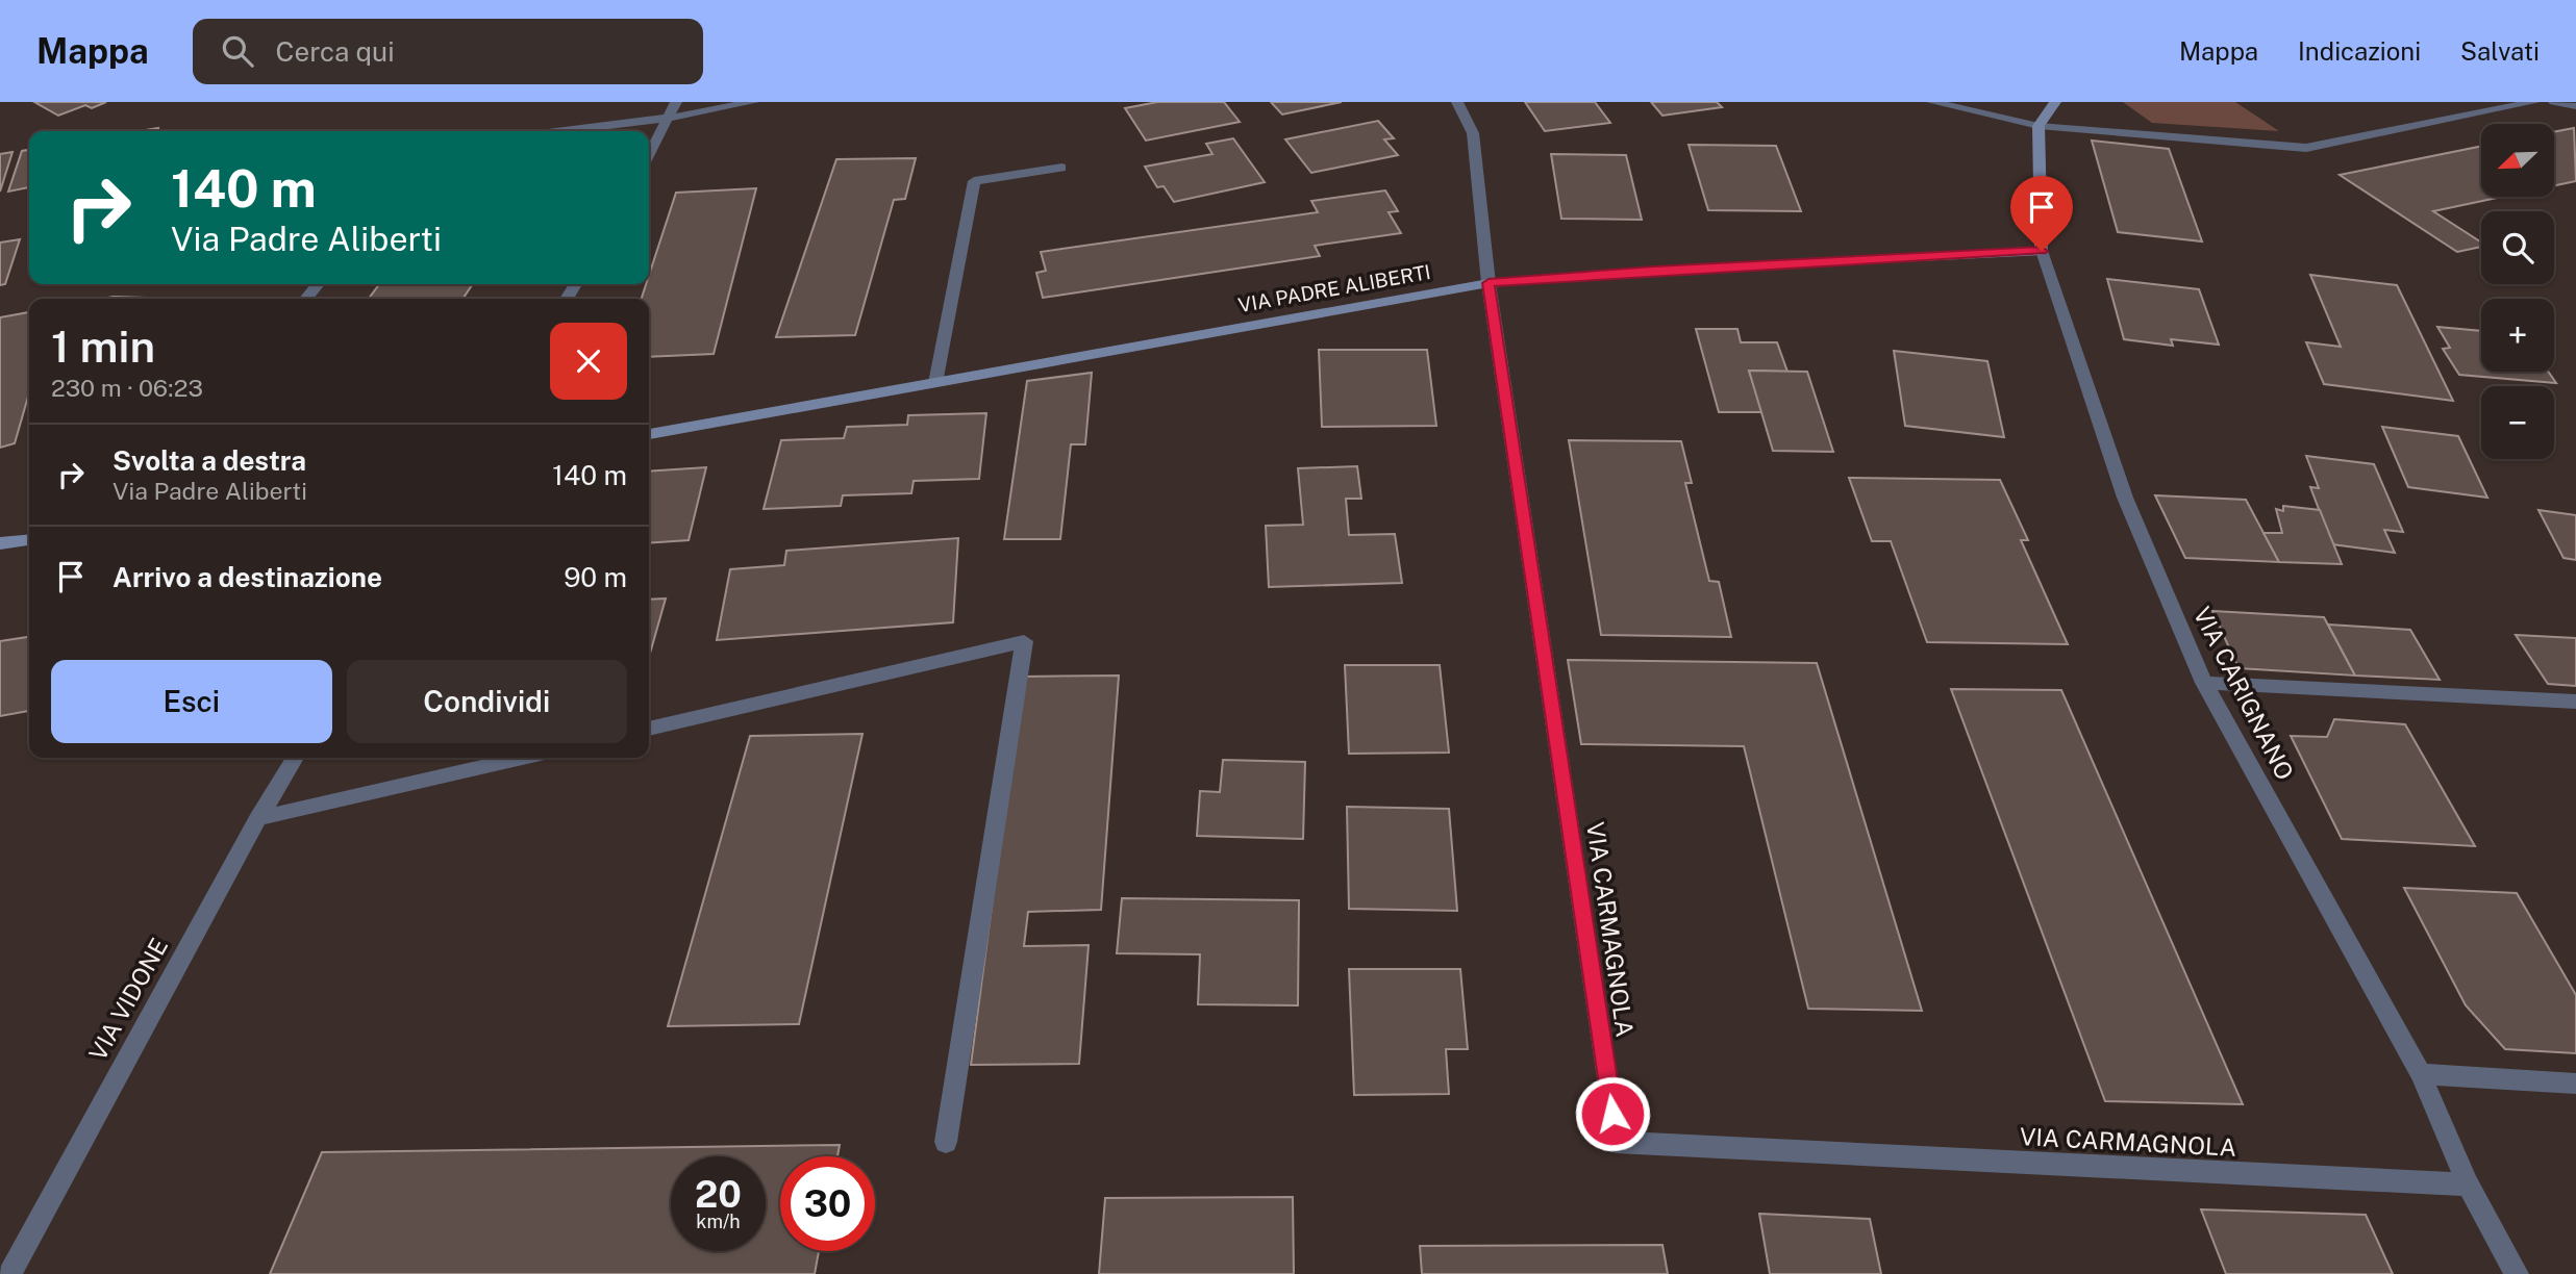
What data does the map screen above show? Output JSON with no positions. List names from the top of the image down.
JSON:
{
  "streets": {
    "street": [
      "VIA PADRE ALIBERTI",
      "VIA CARIGNANO",
      "VIA CARMAGNOLA",
      "VIA VIDONE"
    ]
  },
  "crossings": [
    ["VIA PADRE ALIBERTI", "VIA CARIGNANO"],
    ["VIA PADRE ALIBERTI", "VIA CARMAGNOLA"],
    ["VIA CARIGNANO", "VIA CARMAGNOLA"]
  ],
  "north": "bottom left",
  "page": {
    "header": "Mappa",
    "search": "Cerca qui",
    "nav": ["Mappa", "Indicazioni", "Salvati"],
    "map_buttons": ["+", "−"],
    "turn": ["140 m", "Via Padre Aliberti"],
    "heading": ["1 min", "230 m · 06:23"],
    "list": [
      {
        "name": "Svolta a destra",
        "note": "Via Padre Aliberti",
        "value": "140 m"
      },
      {
        "name": "Arrivo a destinazione",
        "value": "90 m"
      }
    ],
    "buttons": ["Esci", "Condividi"],
    "speed": "20 km/h",
    "limit": "30"
  }
}
